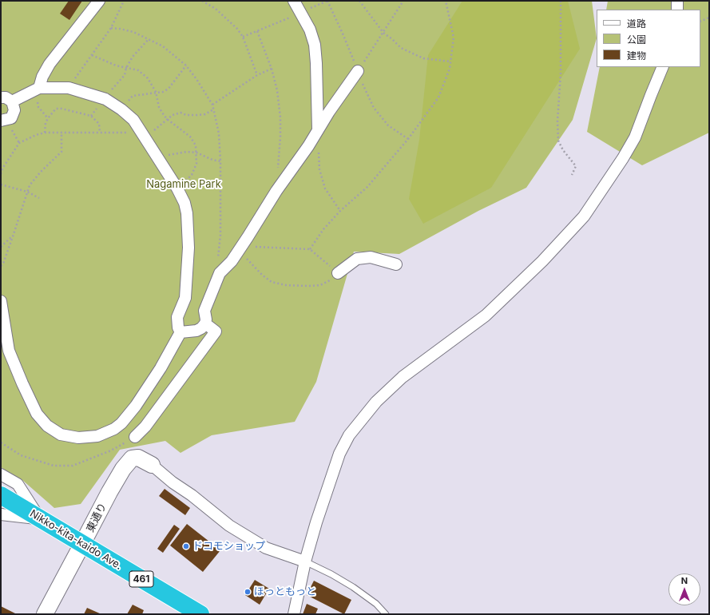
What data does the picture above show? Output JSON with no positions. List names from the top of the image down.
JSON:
{
  "streets": {
    "highway": ["Nikko-kita-kaido Ave.", "461"],
    "street": ["東通り"]
  },
  "crossings": [
    ["東通り", "Nikko-kita-kaido Ave."]
  ],
  "parks": ["Nagamine Park"],
  "places": ["ドコモショップ", "ほっともっと"],
  "legend": ["道路", "公園", "建物"],
  "north": "top"
}
